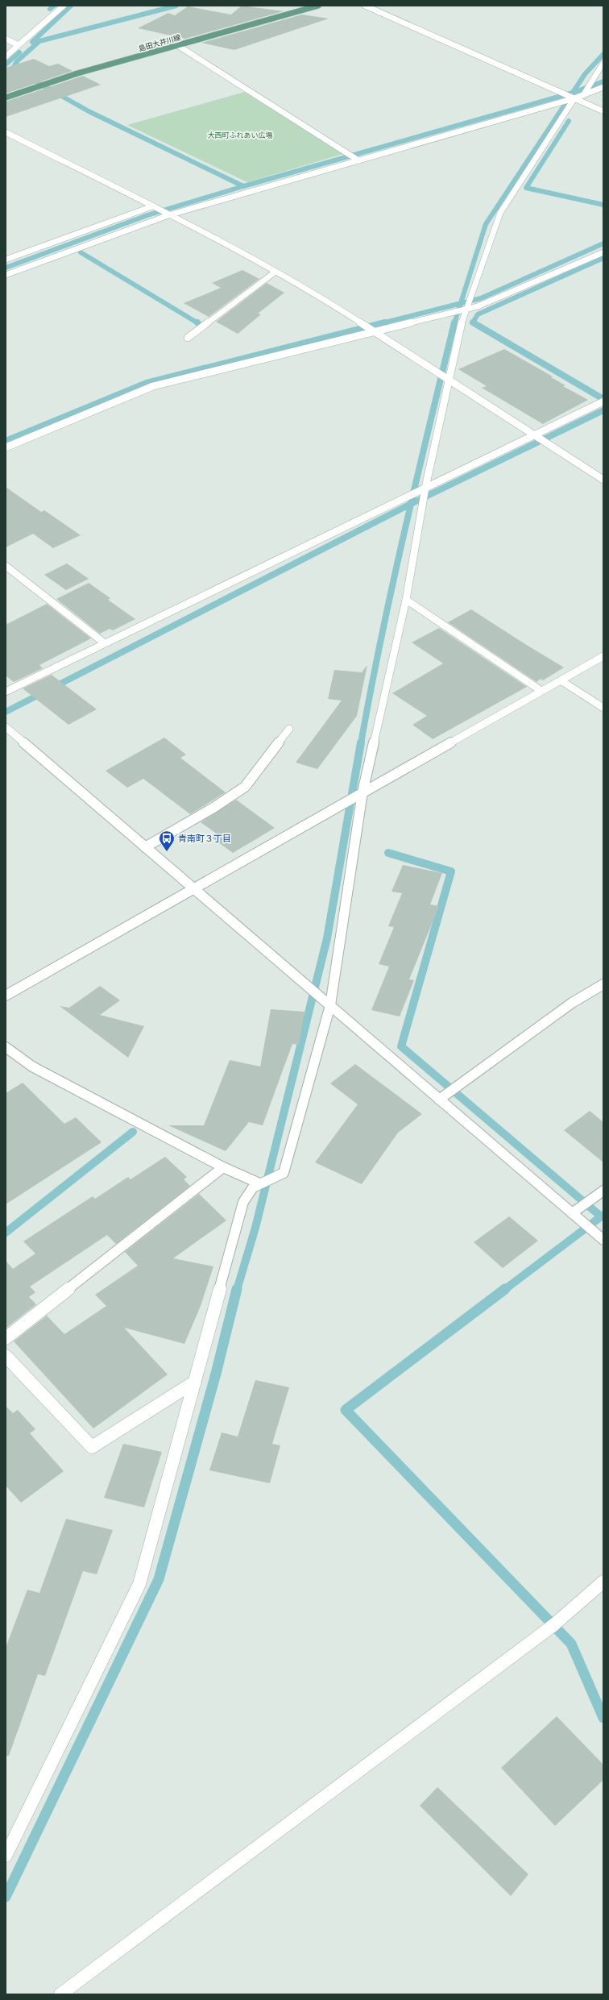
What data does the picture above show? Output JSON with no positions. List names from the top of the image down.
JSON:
{
  "streets": {
    "main road": ["島田大井川線"]
  },
  "parks": ["大西町ふれあい広場"],
  "places": {
    "bus stop": ["青南町３丁目"]
  }
}
